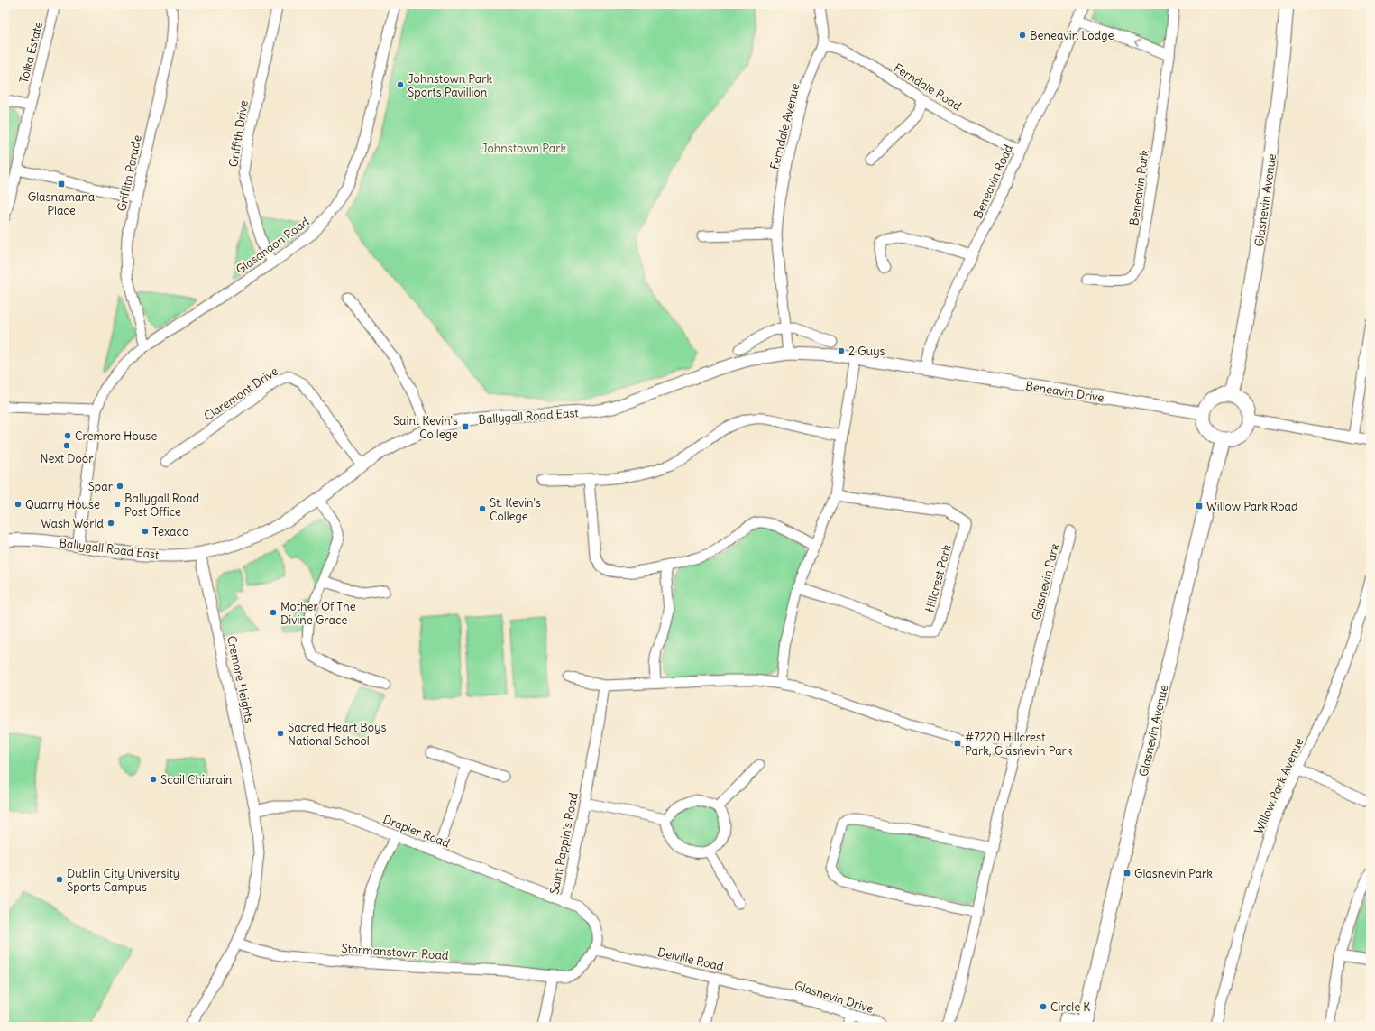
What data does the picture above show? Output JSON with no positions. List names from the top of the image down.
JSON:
{
  "streets": {
    "main road": ["Glasnevin Avenue"],
    "street": [
      "Tolka Estate",
      "Ferndale Road",
      "Ferndale Avenue",
      "Griffith Drive",
      "Griffith Parade",
      "Beneavin Road",
      "Beneavin Park",
      "Glasanaon Road",
      "Beneavin Drive",
      "Claremont Drive",
      "Ballygall Road East",
      "Hillcrest Park",
      "Glasnevin Park",
      "Cremore Heights",
      "Willow Park Avenue",
      "Drapier Road",
      "Saint Pappin's Road",
      "Stormanstown Road",
      "Delville Road",
      "Glasnevin Drive"
    ]
  },
  "crossings": [
    ["Ferndale Road", "Ferndale Avenue"],
    ["Ferndale Road", "Beneavin Road"],
    ["Ferndale Avenue", "Ballygall Road East"],
    ["Griffith Drive", "Glasanaon Road"],
    ["Griffith Parade", "Glasanaon Road"],
    ["Beneavin Road", "Beneavin Drive"],
    ["Beneavin Road", "Ballygall Road East"],
    ["Glasnevin Avenue", "Beneavin Drive"],
    ["Glasanaon Road", "Ballygall Road East"],
    ["Beneavin Drive", "Ballygall Road East"],
    ["Claremont Drive", "Ballygall Road East"],
    ["Ballygall Road East", "Cremore Heights"],
    ["Cremore Heights", "Drapier Road"],
    ["Cremore Heights", "Stormanstown Road"],
    ["Drapier Road", "Saint Pappin's Road"],
    ["Saint Pappin's Road", "Delville Road"],
    ["Delville Road", "Glasnevin Drive"]
  ],
  "parks": ["Johnstown Park"],
  "places": {
    "other": [
      "Beneavin Lodge",
      "Johnstown Park Sports Pavillion",
      "2 Guys",
      "Cremore House",
      "Next Door",
      "Spar",
      "Quarry House",
      "Ballygall Road Post Office",
      "St. Kevin's College",
      "Wash World",
      "Texaco",
      "Mother Of The Divine Grace",
      "Sacred Heart Boys National School",
      "Scoil Chiarain",
      "Dublin City University Sports Campus",
      "Circle K"
    ],
    "transit": [
      "Glasnamana Place",
      "Saint Kevin's College",
      "Willow Park Road",
      "#7220 Hillcrest Park, Glasnevin Park",
      "Glasnevin Park"
    ]
  }
}
